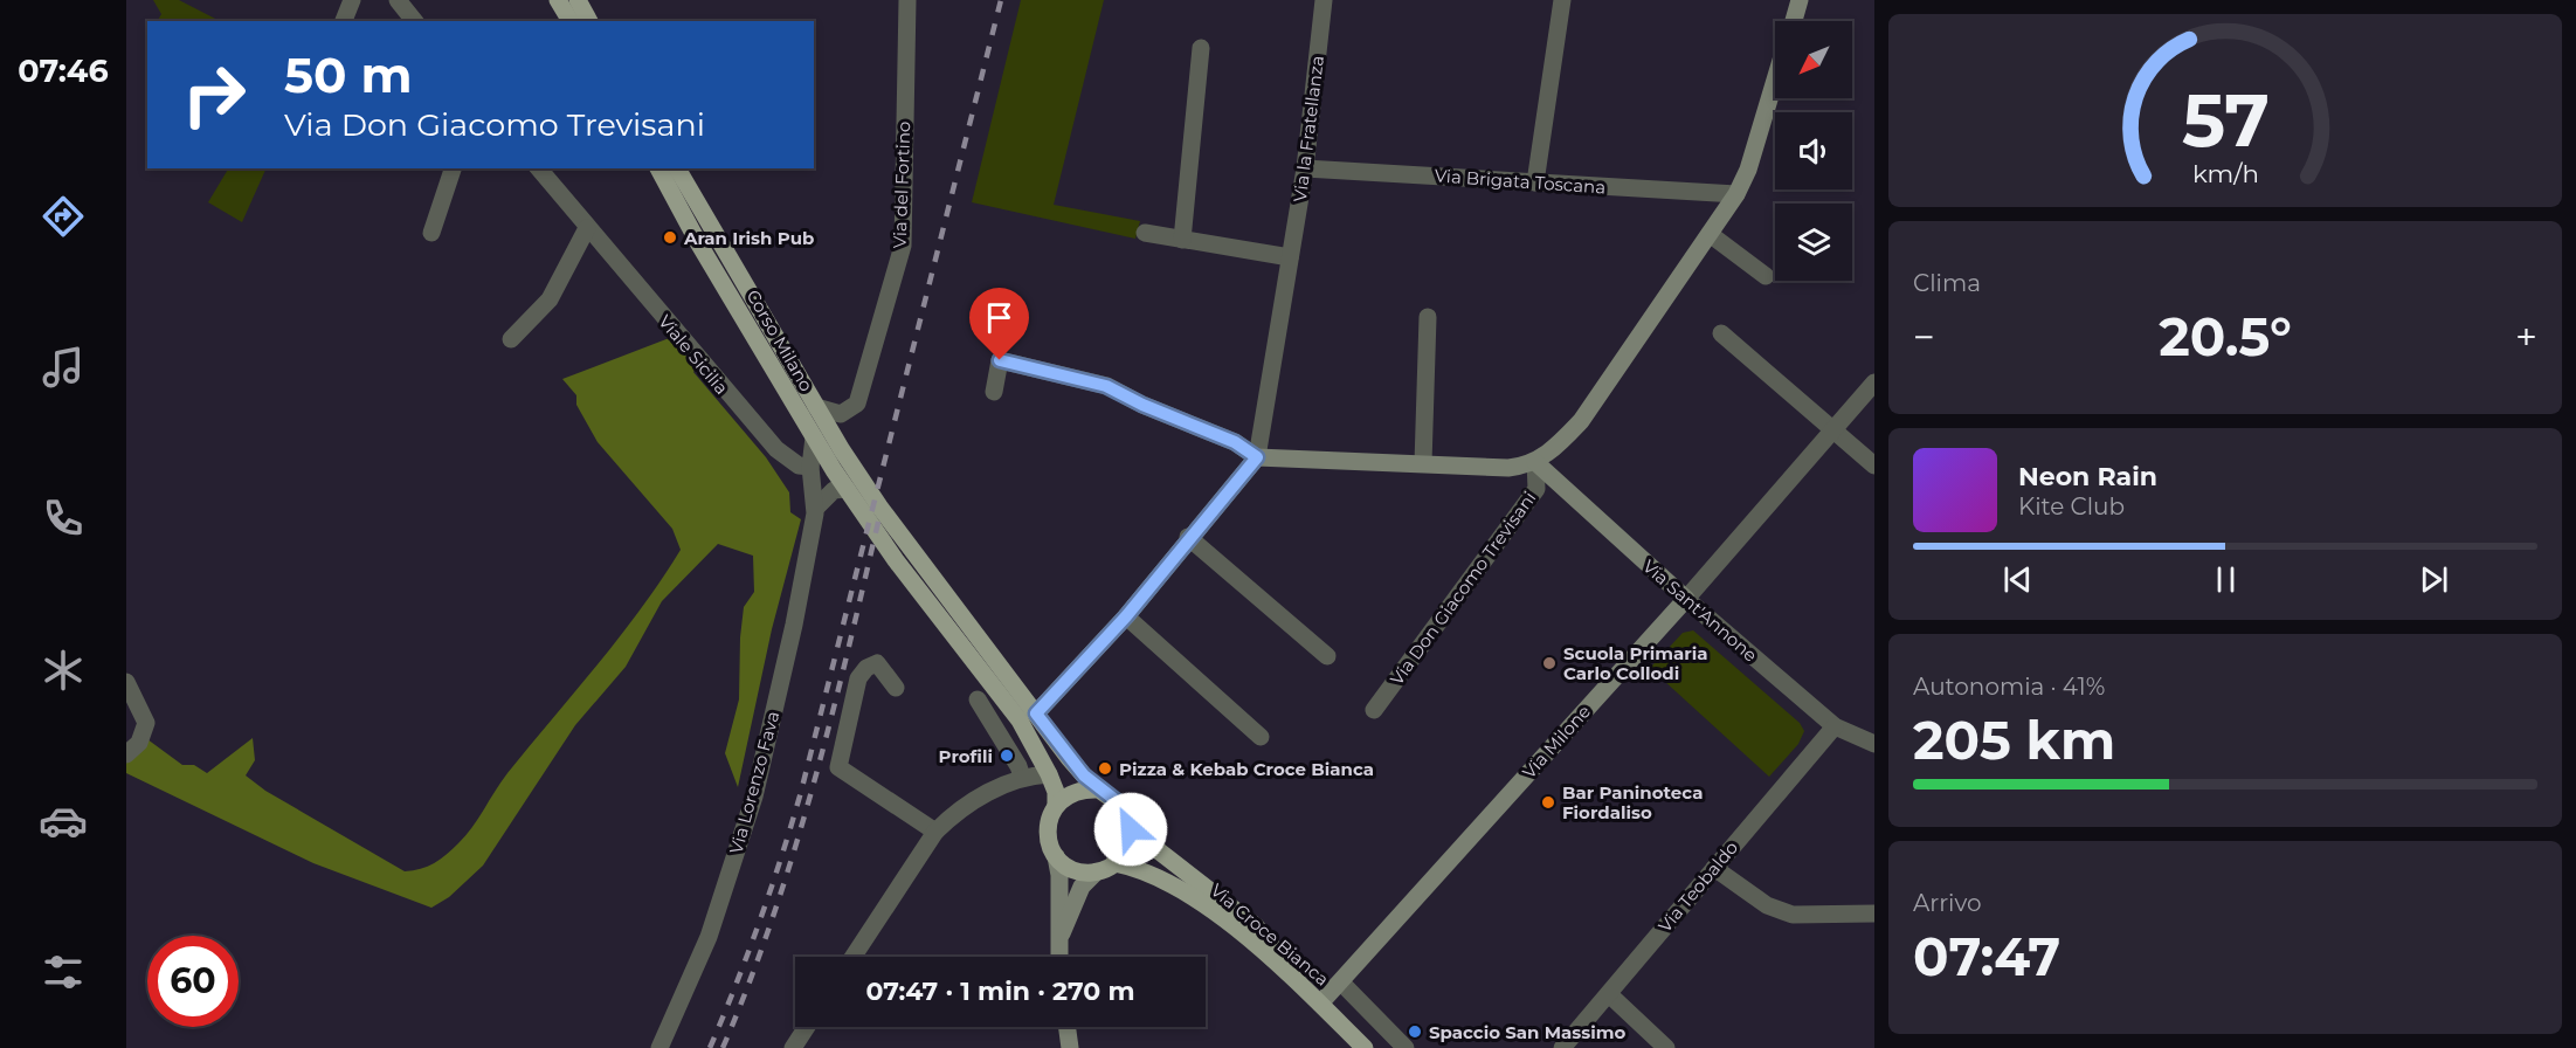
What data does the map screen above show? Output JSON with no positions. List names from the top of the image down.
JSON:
{
  "streets": {
    "main road": ["Corso Milano", "Via Croce Bianca"],
    "street": [
      "Via la Fratellanza",
      "Via Brigata Toscana",
      "Via del Fortino",
      "Viale Sicilia",
      "Via Don Giacomo Trevisani",
      "Via Sant'Annone",
      "Via Milone",
      "Via Lorenzo Fava",
      "Via Teobaldo"
    ]
  },
  "crossings": [
    ["Via la Fratellanza", "Via Brigata Toscana"],
    ["Via la Fratellanza", "Via Don Giacomo Trevisani"],
    ["Via Brigata Toscana", "Via Don Giacomo Trevisani"],
    ["Via del Fortino", "Corso Milano"],
    ["Corso Milano", "Via Lorenzo Fava"],
    ["Corso Milano", "Via Croce Bianca"],
    ["Viale Sicilia", "Via Lorenzo Fava"],
    ["Via Don Giacomo Trevisani", "Via Sant'Annone"],
    ["Via Sant'Annone", "Via Milone"],
    ["Via Sant'Annone", "Via Teobaldo"],
    ["Via Milone", "Via Croce Bianca"]
  ],
  "places": [
    "Aran Irish Pub",
    "Scuola Primaria Carlo Collodi",
    "Profili",
    "Pizza & Kebab Croce Bianca",
    "Bar Paninoteca Fiordaliso",
    "Spaccio San Massimo"
  ],
  "north": "bottom left",
  "page": {
    "tabs": "07:46",
    "turn": ["50 m", "Via Don Giacomo Trevisani"],
    "tile": [
      "Clima",
      ["Autonomia · 41%", "205 km"],
      ["Arrivo", "07:47"]
    ],
    "heat": ["−", "20.5°", "+"],
    "song": ["Neon Rain", "Kite Club"],
    "limit": "60",
    "trip": "07:47 · 1 min · 270 m",
    "gauge": ["57", "km/h"]
  }
}
